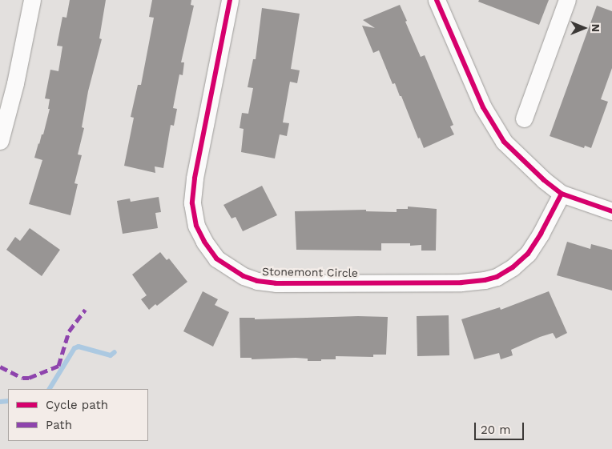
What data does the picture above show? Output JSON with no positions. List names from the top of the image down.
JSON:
{
  "streets": {
    "street": ["Stonemont Circle"]
  },
  "legend": ["Cycle path", "Path"],
  "scale_bar": "20 m",
  "north": "right"
}
